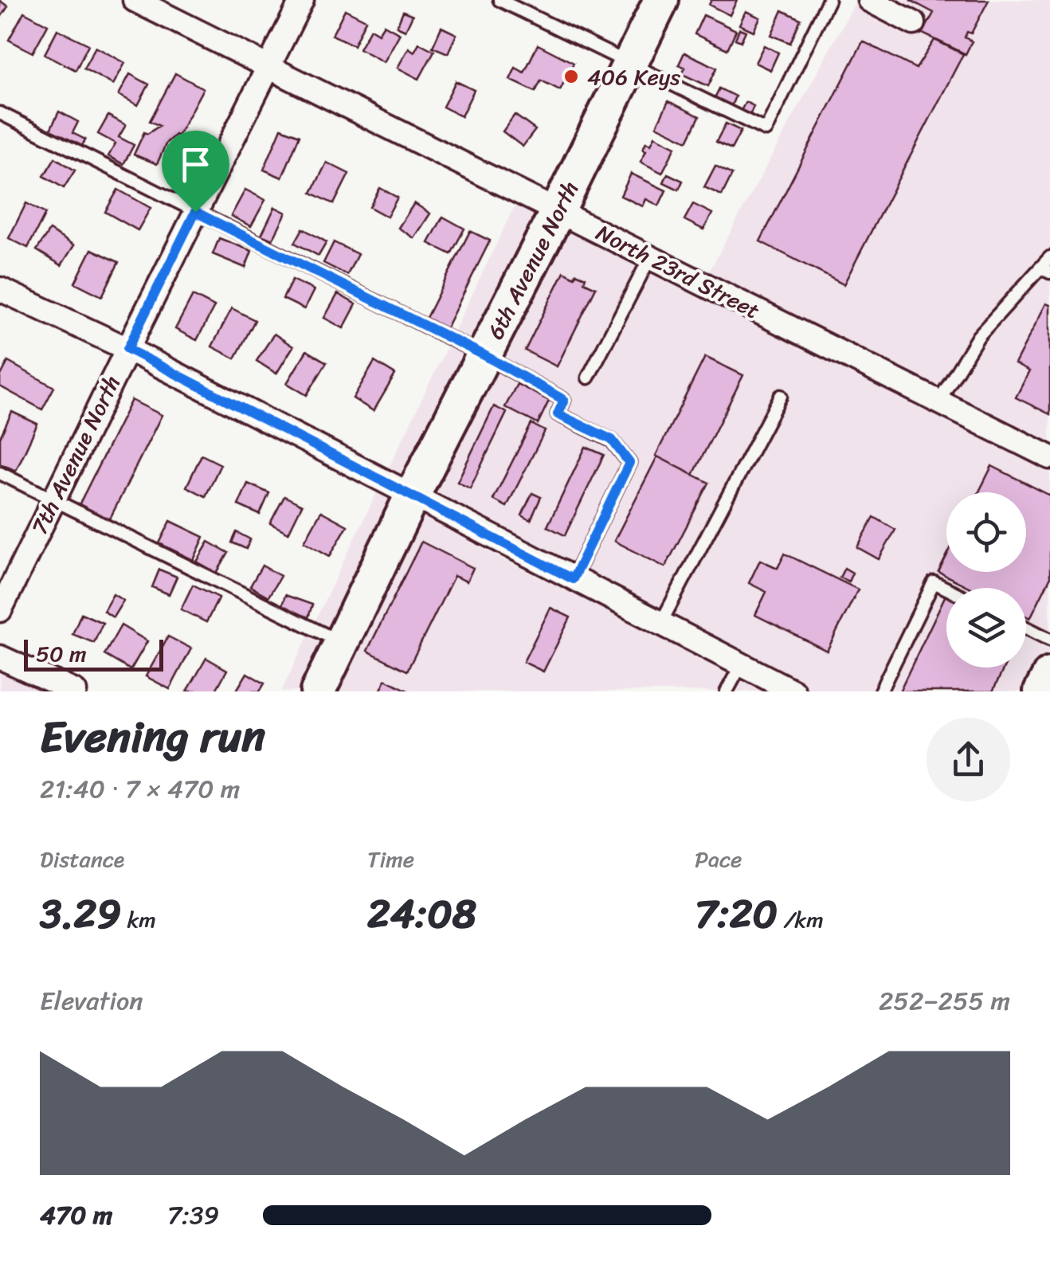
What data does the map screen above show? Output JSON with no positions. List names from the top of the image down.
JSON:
{
  "streets": {
    "main road": ["6th Avenue North"],
    "street": ["North 23rd Street", "7th Avenue North"]
  },
  "crossings": [
    ["6th Avenue North", "North 23rd Street"],
    ["North 23rd Street", "7th Avenue North"]
  ],
  "places": ["406 Keys"],
  "scale_bar": "50 m",
  "page": {
    "scale": "50 m",
    "heading": ["Evening run", "21:40 · 7 × 470 m"],
    "stats": [
      ["Distance", "3.29 km"],
      ["Time", "24:08"],
      ["Pace", "7:20 /km"]
    ],
    "chart": ["Elevation", "252–255 m"],
    "list": [
      {
        "name": "470 m",
        "note": "7:39"
      }
    ]
  }
}
